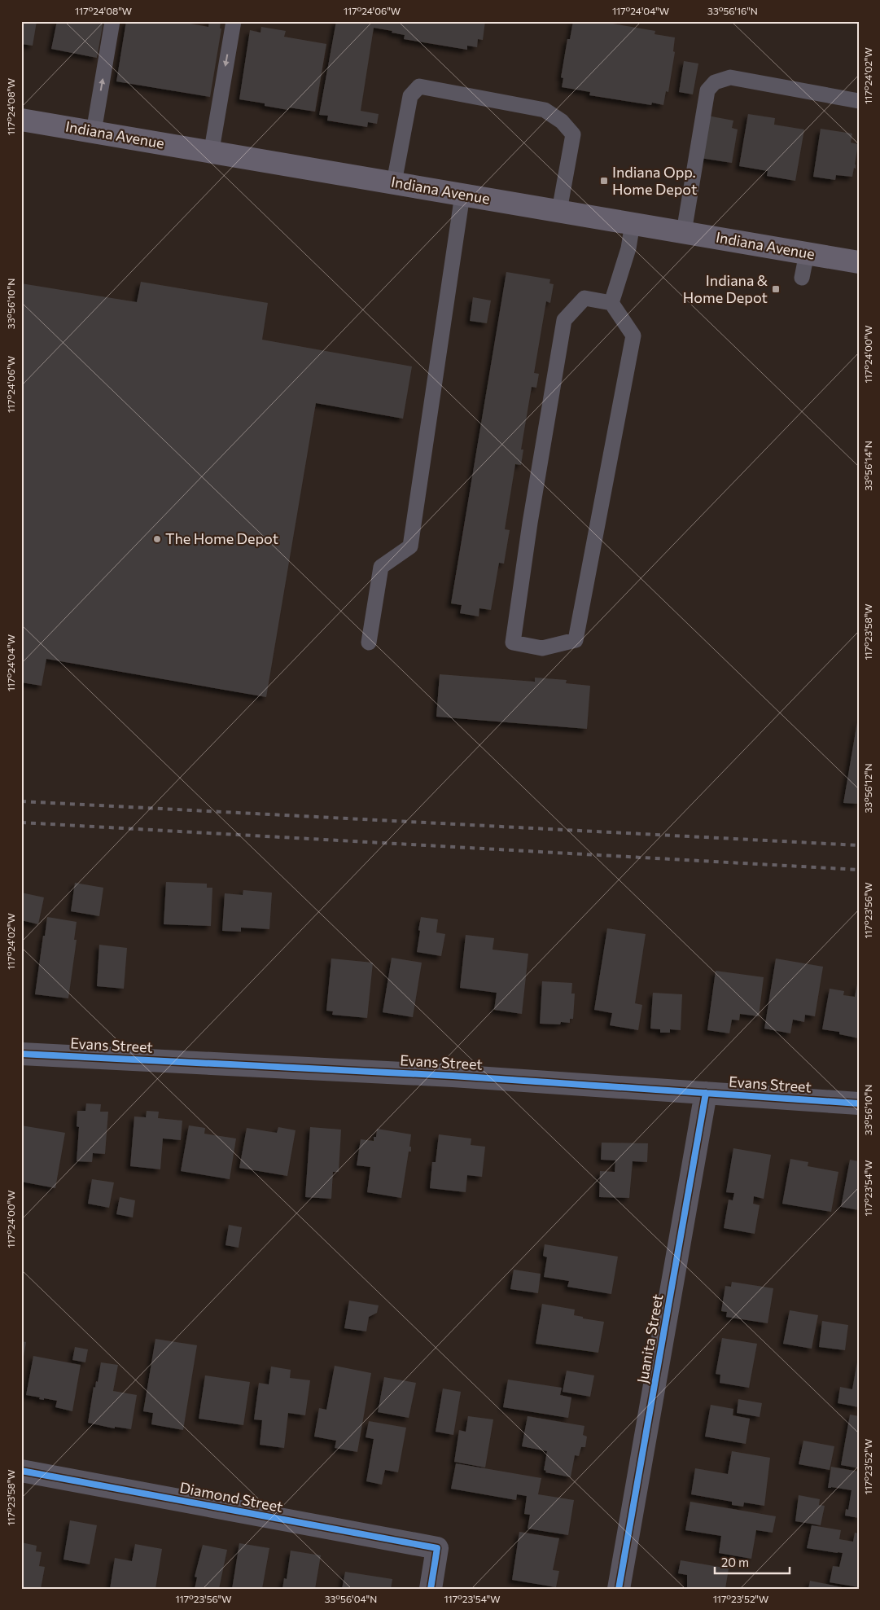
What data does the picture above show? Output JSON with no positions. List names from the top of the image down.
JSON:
{
  "streets": {
    "main road": ["Indiana Avenue"],
    "street": ["Evans Street", "Juanita Street", "Diamond Street"]
  },
  "crossings": [
    ["Evans Street", "Juanita Street"]
  ],
  "places": {
    "transit": ["Indiana Opp. Home Depot", "Indiana & Home Depot"],
    "other": ["The Home Depot"]
  },
  "scale_bar": "20 m",
  "coordinates": [
    "117°24'08\"W",
    "117°24'06\"W",
    "117°24'04\"W",
    "33°56'16\"N",
    "117°24'02\"W",
    "33°56'10\"N",
    "117°24'00\"W",
    "33°56'14\"N",
    "117°23'58\"W",
    "33°56'12\"N",
    "117°23'56\"W",
    "117°23'54\"W",
    "117°23'52\"W",
    "33°56'04\"N"
  ]
}
